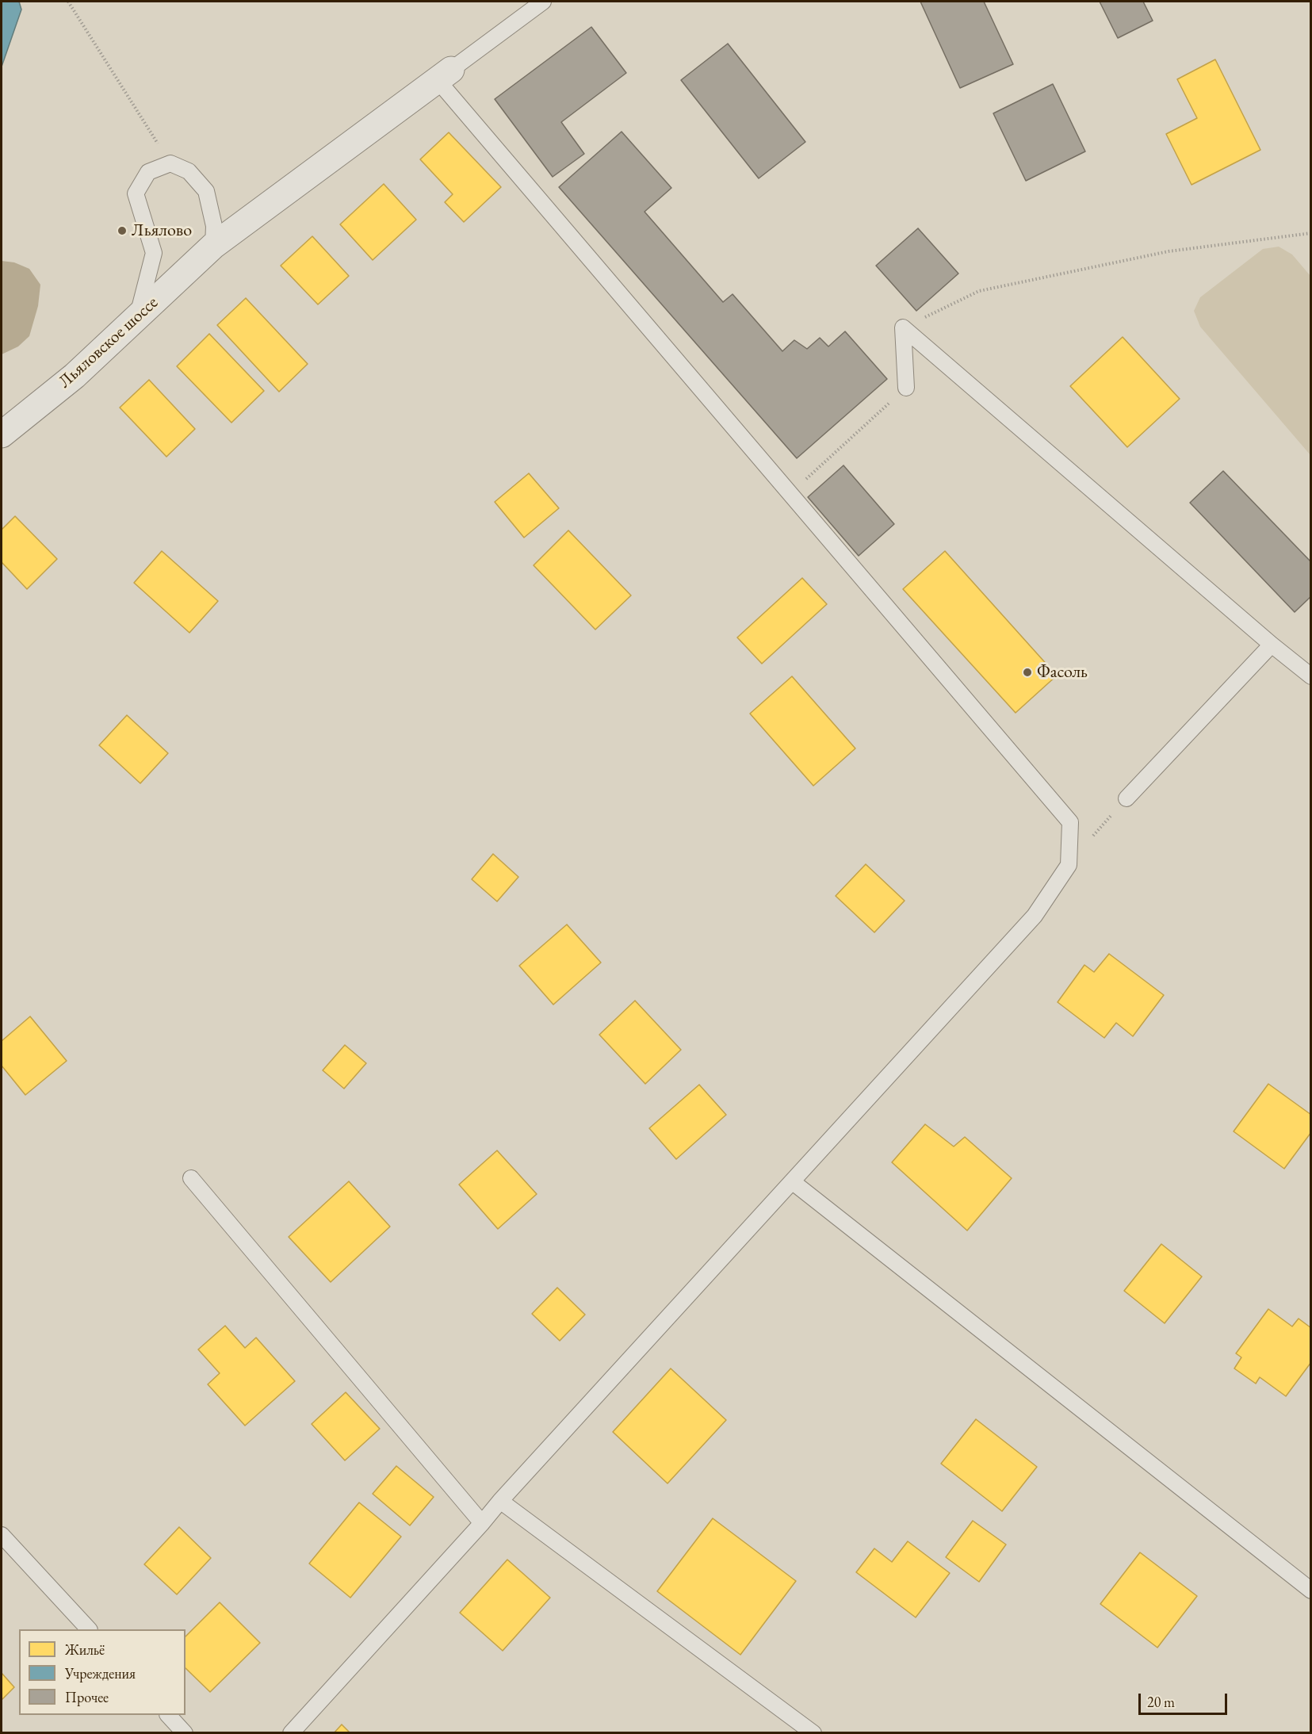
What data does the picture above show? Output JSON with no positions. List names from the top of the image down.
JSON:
{
  "streets": {
    "street": ["Льяловское шоссе"]
  },
  "places": ["Льялово", "Фасоль"],
  "legend": ["Жильё", "Учреждения", "Прочее"],
  "scale_bar": "20 m"
}
